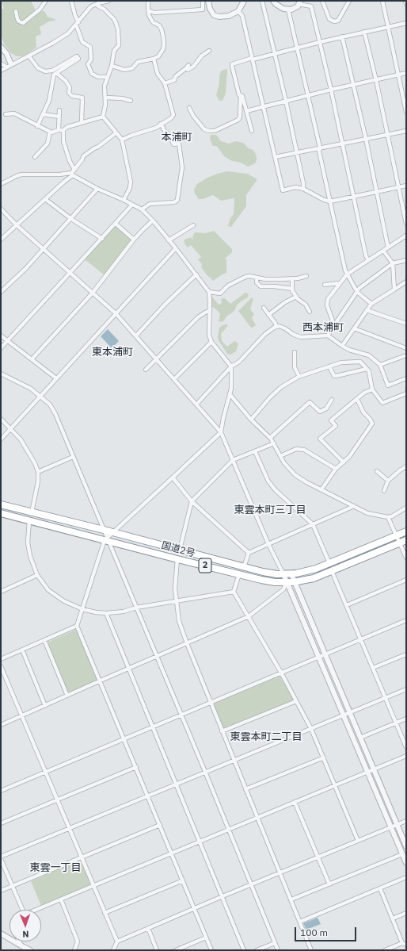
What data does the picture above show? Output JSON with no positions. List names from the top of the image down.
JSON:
{
  "streets": {
    "highway": ["国道2号", "2"]
  },
  "districts": [
    "本浦町",
    "西本浦町",
    "東本浦町",
    "東雲本町三丁目",
    "東雲本町二丁目",
    "東雲一丁目"
  ],
  "scale_bar": "100 m",
  "north": "bottom"
}
